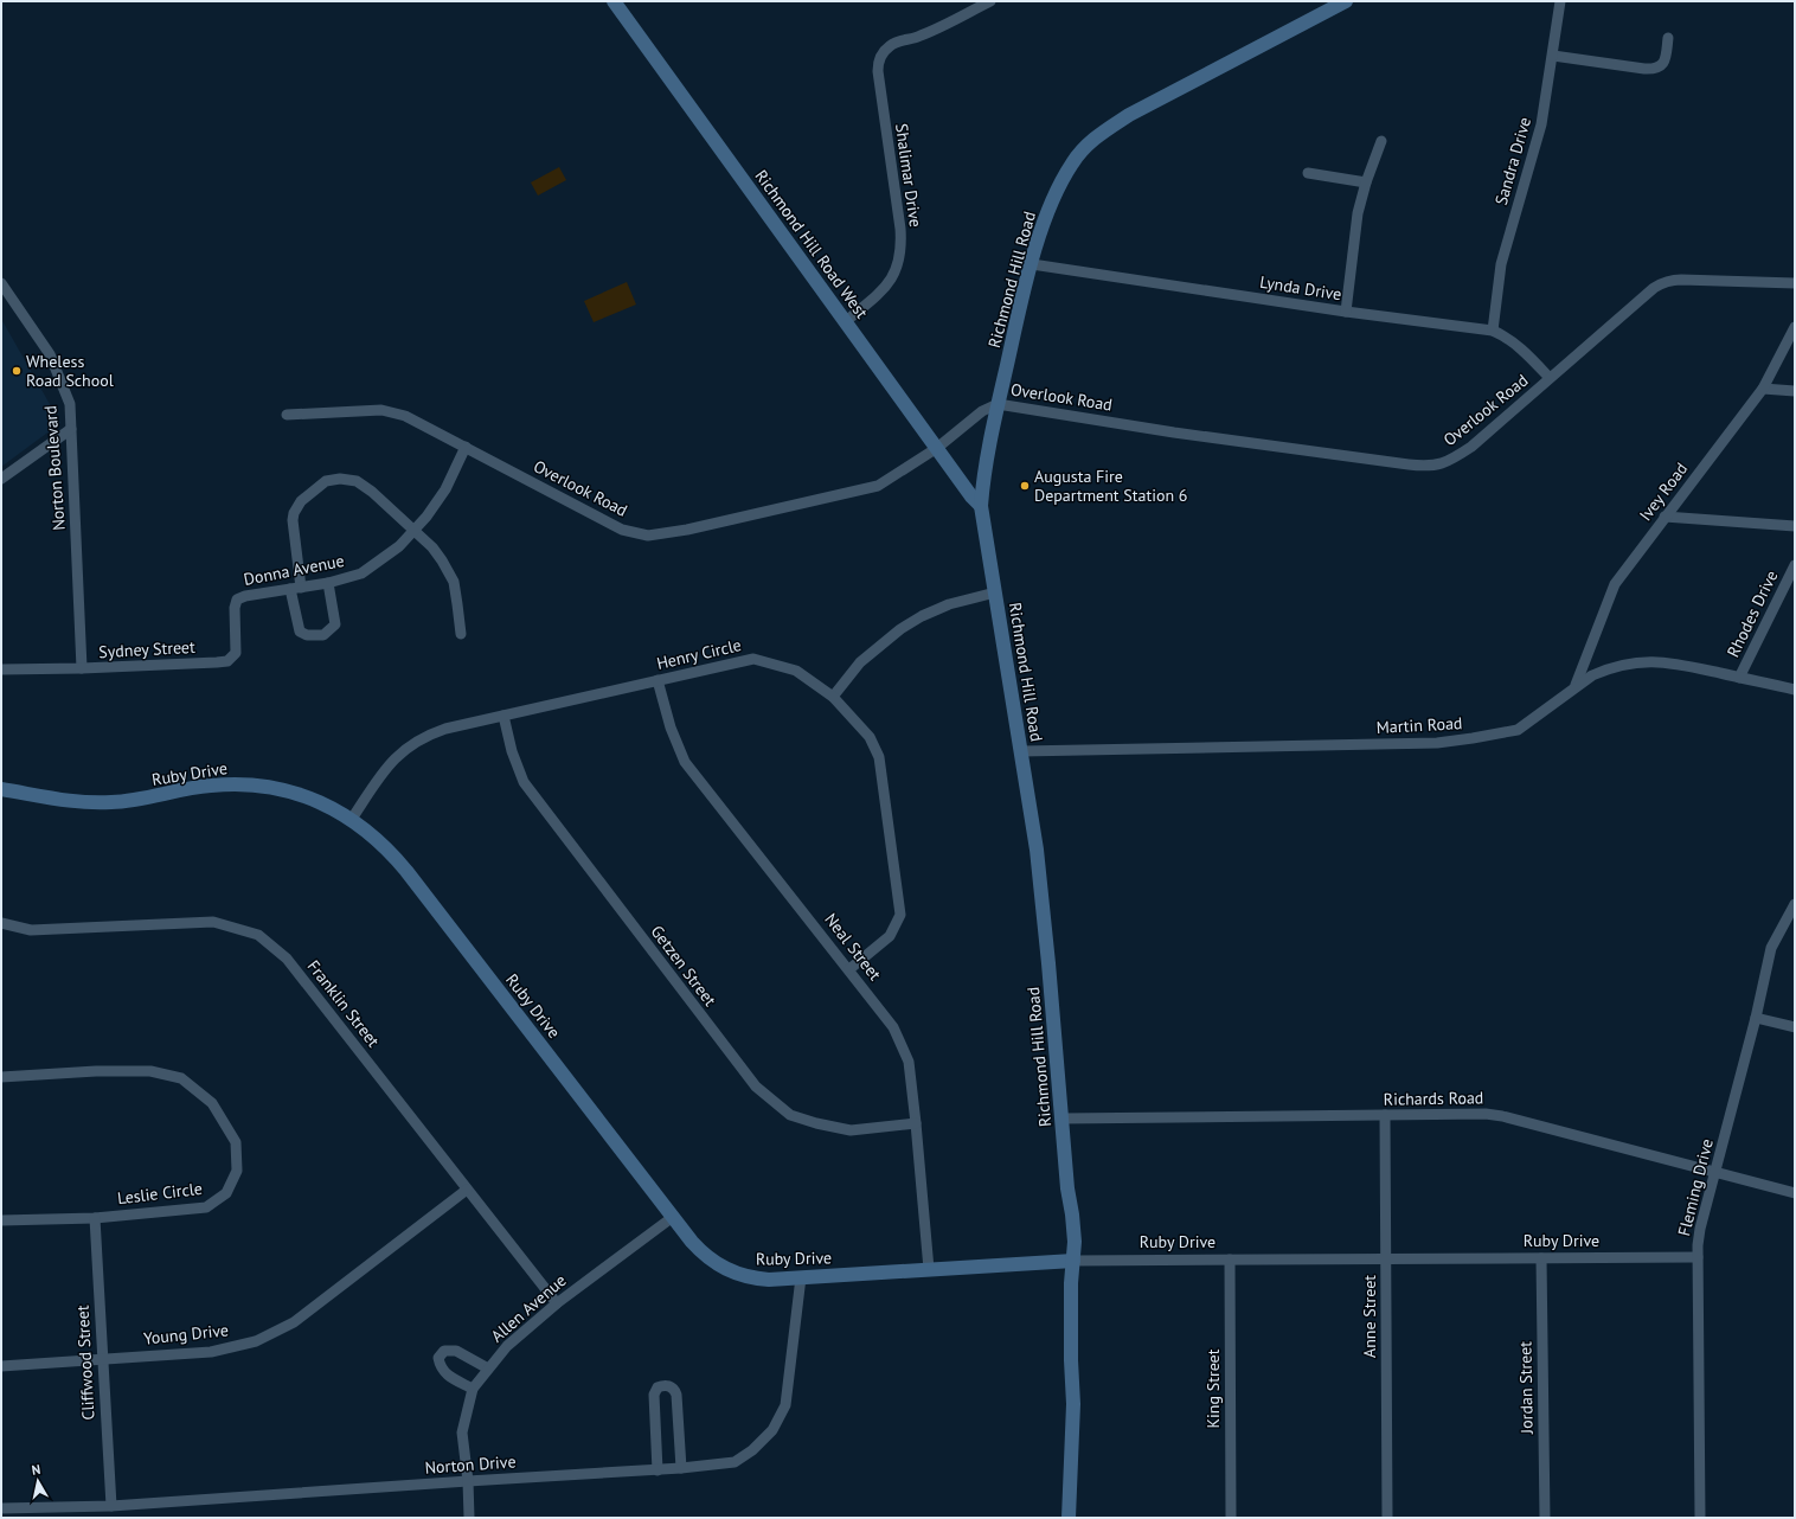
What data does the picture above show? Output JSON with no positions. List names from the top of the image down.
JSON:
{
  "streets": {
    "street": [
      "Sandra Drive",
      "Shalimar Drive",
      "Richmond Hill Road West",
      "Richmond Hill Road",
      "Lynda Drive",
      "Overlook Road",
      "Norton Boulevard",
      "Ivey Road",
      "Donna Avenue",
      "Rhodes Drive",
      "Sydney Street",
      "Henry Circle",
      "Martin Road",
      "Ruby Drive",
      "Neal Street",
      "Getzen Street",
      "Franklin Street",
      "Richards Road",
      "Fleming Drive",
      "Leslie Circle",
      "Allen Avenue",
      "Anne Street",
      "Young Drive",
      "Cliffwood Street",
      "Jordan Street",
      "King Street",
      "Norton Drive"
    ]
  },
  "crossings": [
    ["Sandra Drive", "Lynda Drive"],
    ["Shalimar Drive", "Richmond Hill Road West"],
    ["Richmond Hill Road West", "Richmond Hill Road"],
    ["Richmond Hill Road West", "Overlook Road"],
    ["Richmond Hill Road", "Lynda Drive"],
    ["Richmond Hill Road", "Overlook Road"],
    ["Richmond Hill Road", "Martin Road"],
    ["Richmond Hill Road", "Ruby Drive"],
    ["Richmond Hill Road", "Richards Road"],
    ["Lynda Drive", "Overlook Road"],
    ["Overlook Road", "Donna Avenue"],
    ["Norton Boulevard", "Sydney Street"],
    ["Ivey Road", "Martin Road"],
    ["Donna Avenue", "Sydney Street"],
    ["Rhodes Drive", "Martin Road"],
    ["Henry Circle", "Ruby Drive"],
    ["Henry Circle", "Neal Street"],
    ["Henry Circle", "Getzen Street"],
    ["Ruby Drive", "Neal Street"],
    ["Ruby Drive", "Fleming Drive"],
    ["Ruby Drive", "Allen Avenue"],
    ["Ruby Drive", "Anne Street"],
    ["Ruby Drive", "Jordan Street"],
    ["Ruby Drive", "King Street"],
    ["Ruby Drive", "Norton Drive"],
    ["Neal Street", "Getzen Street"],
    ["Franklin Street", "Allen Avenue"],
    ["Franklin Street", "Young Drive"],
    ["Richards Road", "Fleming Drive"],
    ["Richards Road", "Anne Street"],
    ["Leslie Circle", "Cliffwood Street"],
    ["Allen Avenue", "Norton Drive"],
    ["Young Drive", "Cliffwood Street"],
    ["Cliffwood Street", "Norton Drive"]
  ],
  "places": ["Wheless Road School", "Augusta Fire Department Station 6"],
  "north": "top"
}
